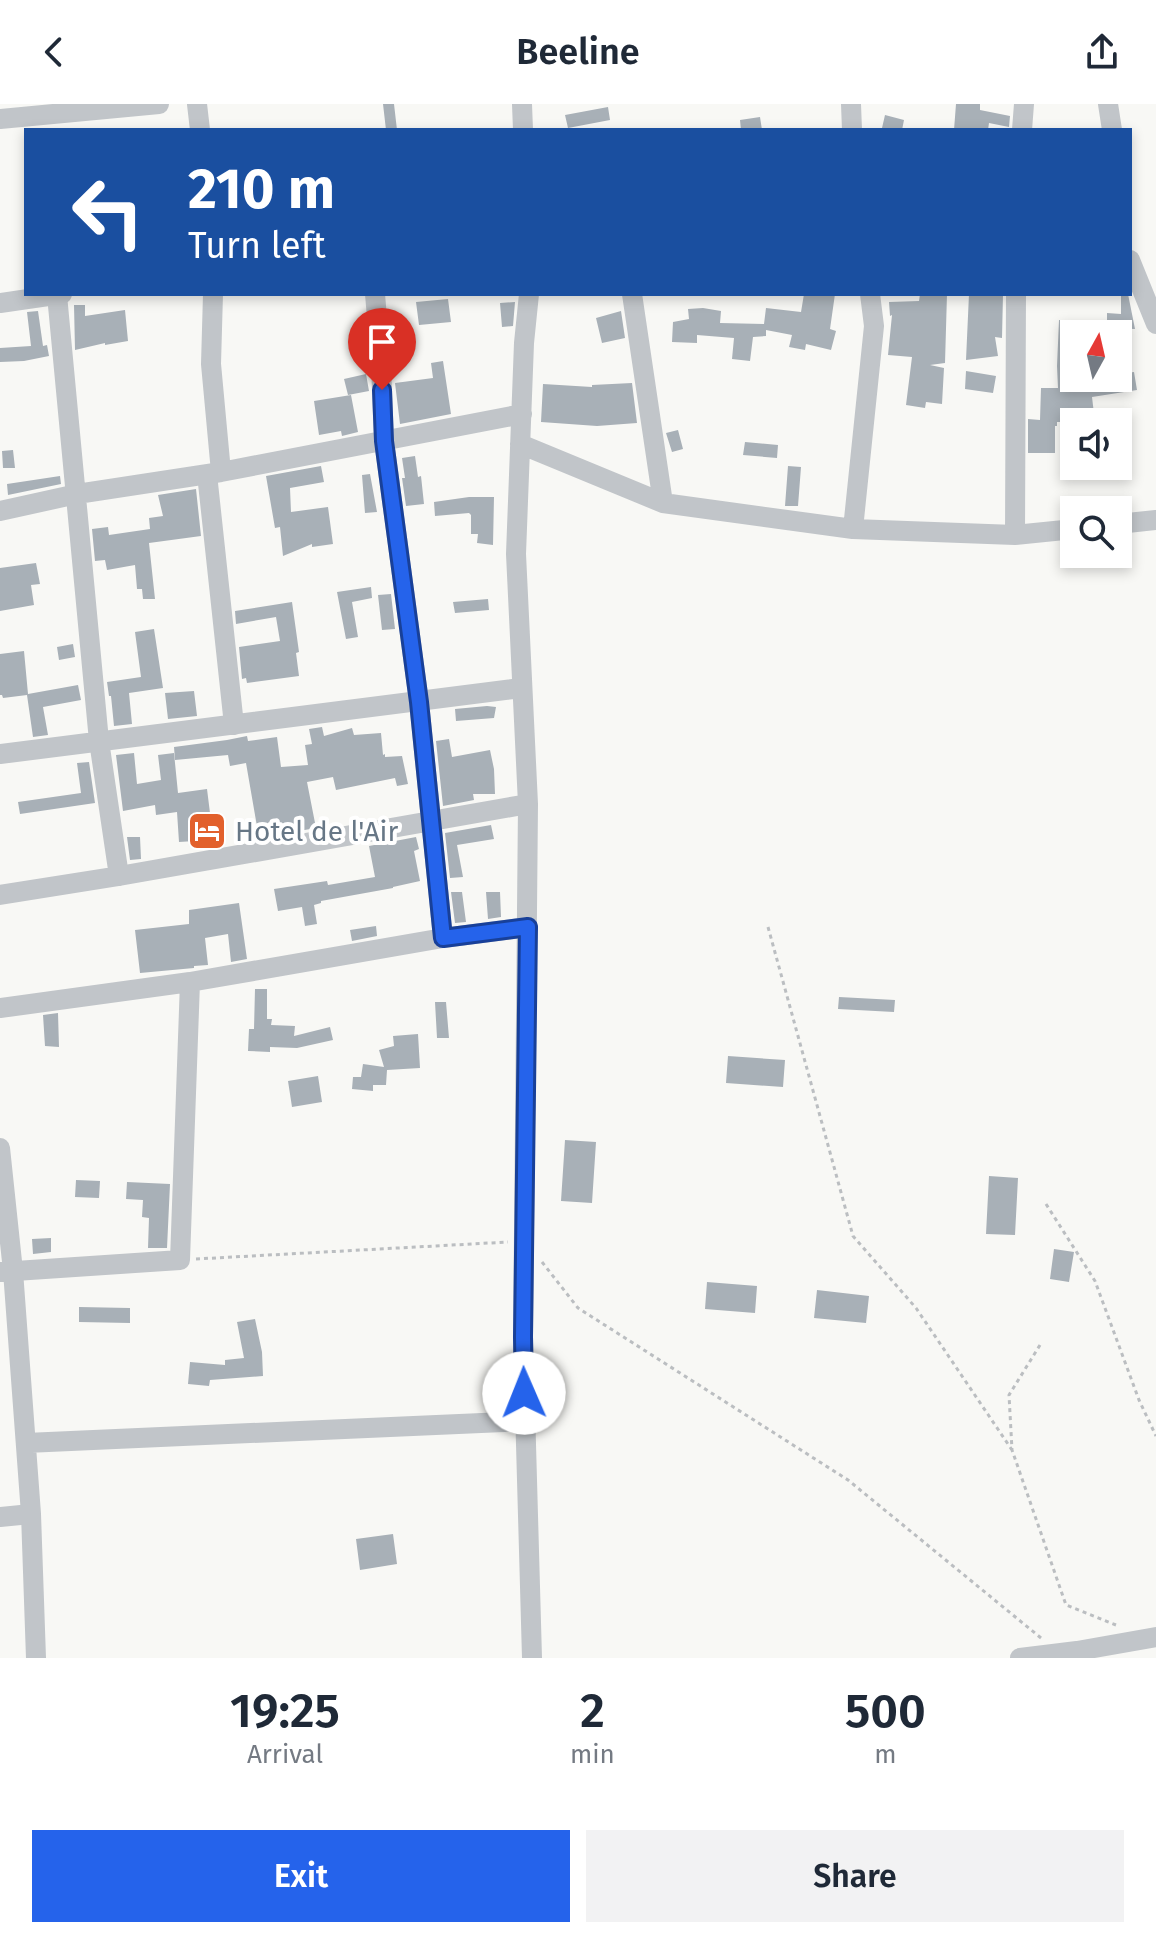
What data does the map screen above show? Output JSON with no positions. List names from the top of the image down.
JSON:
{
  "places": {
    "hotel": ["Hotel de l'Air"]
  },
  "north": "top",
  "page": {
    "header": "Beeline",
    "turn": ["210 m", "Turn left"],
    "eta": [
      "19:25",
      "Arrival",
      "2",
      "min",
      "500",
      "m"
    ],
    "buttons": ["Exit", "Share"]
  }
}
